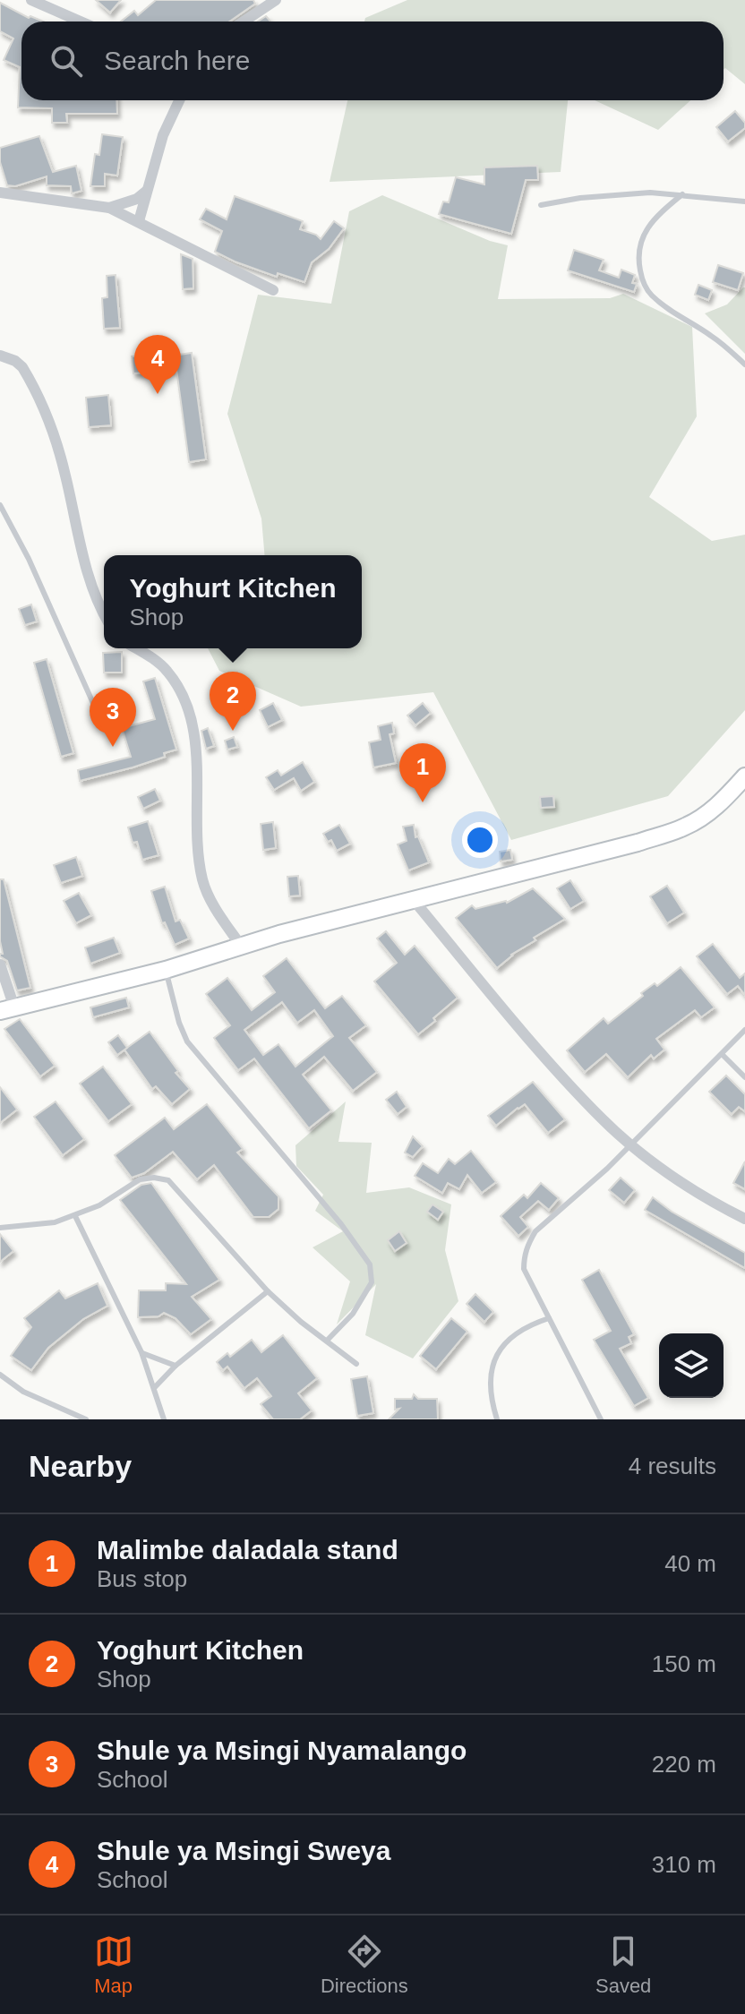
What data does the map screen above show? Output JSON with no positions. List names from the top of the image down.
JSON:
{
  "page": {
    "search": "Search here",
    "pins": [
      "4",
      "2",
      "3",
      "1"
    ],
    "popup": ["Yoghurt Kitchen", "Shop"],
    "heading": ["Nearby", "4 results"],
    "list": [
      {
        "mark": "1",
        "name": "Malimbe daladala stand",
        "note": "Bus stop",
        "value": "40 m"
      },
      {
        "mark": "2",
        "name": "Yoghurt Kitchen",
        "note": "Shop",
        "value": "150 m"
      },
      {
        "mark": "3",
        "name": "Shule ya Msingi Nyamalango",
        "note": "School",
        "value": "220 m"
      },
      {
        "mark": "4",
        "name": "Shule ya Msingi Sweya",
        "note": "School",
        "value": "310 m"
      }
    ],
    "nav": ["Map", "Directions", "Saved"]
  }
}
